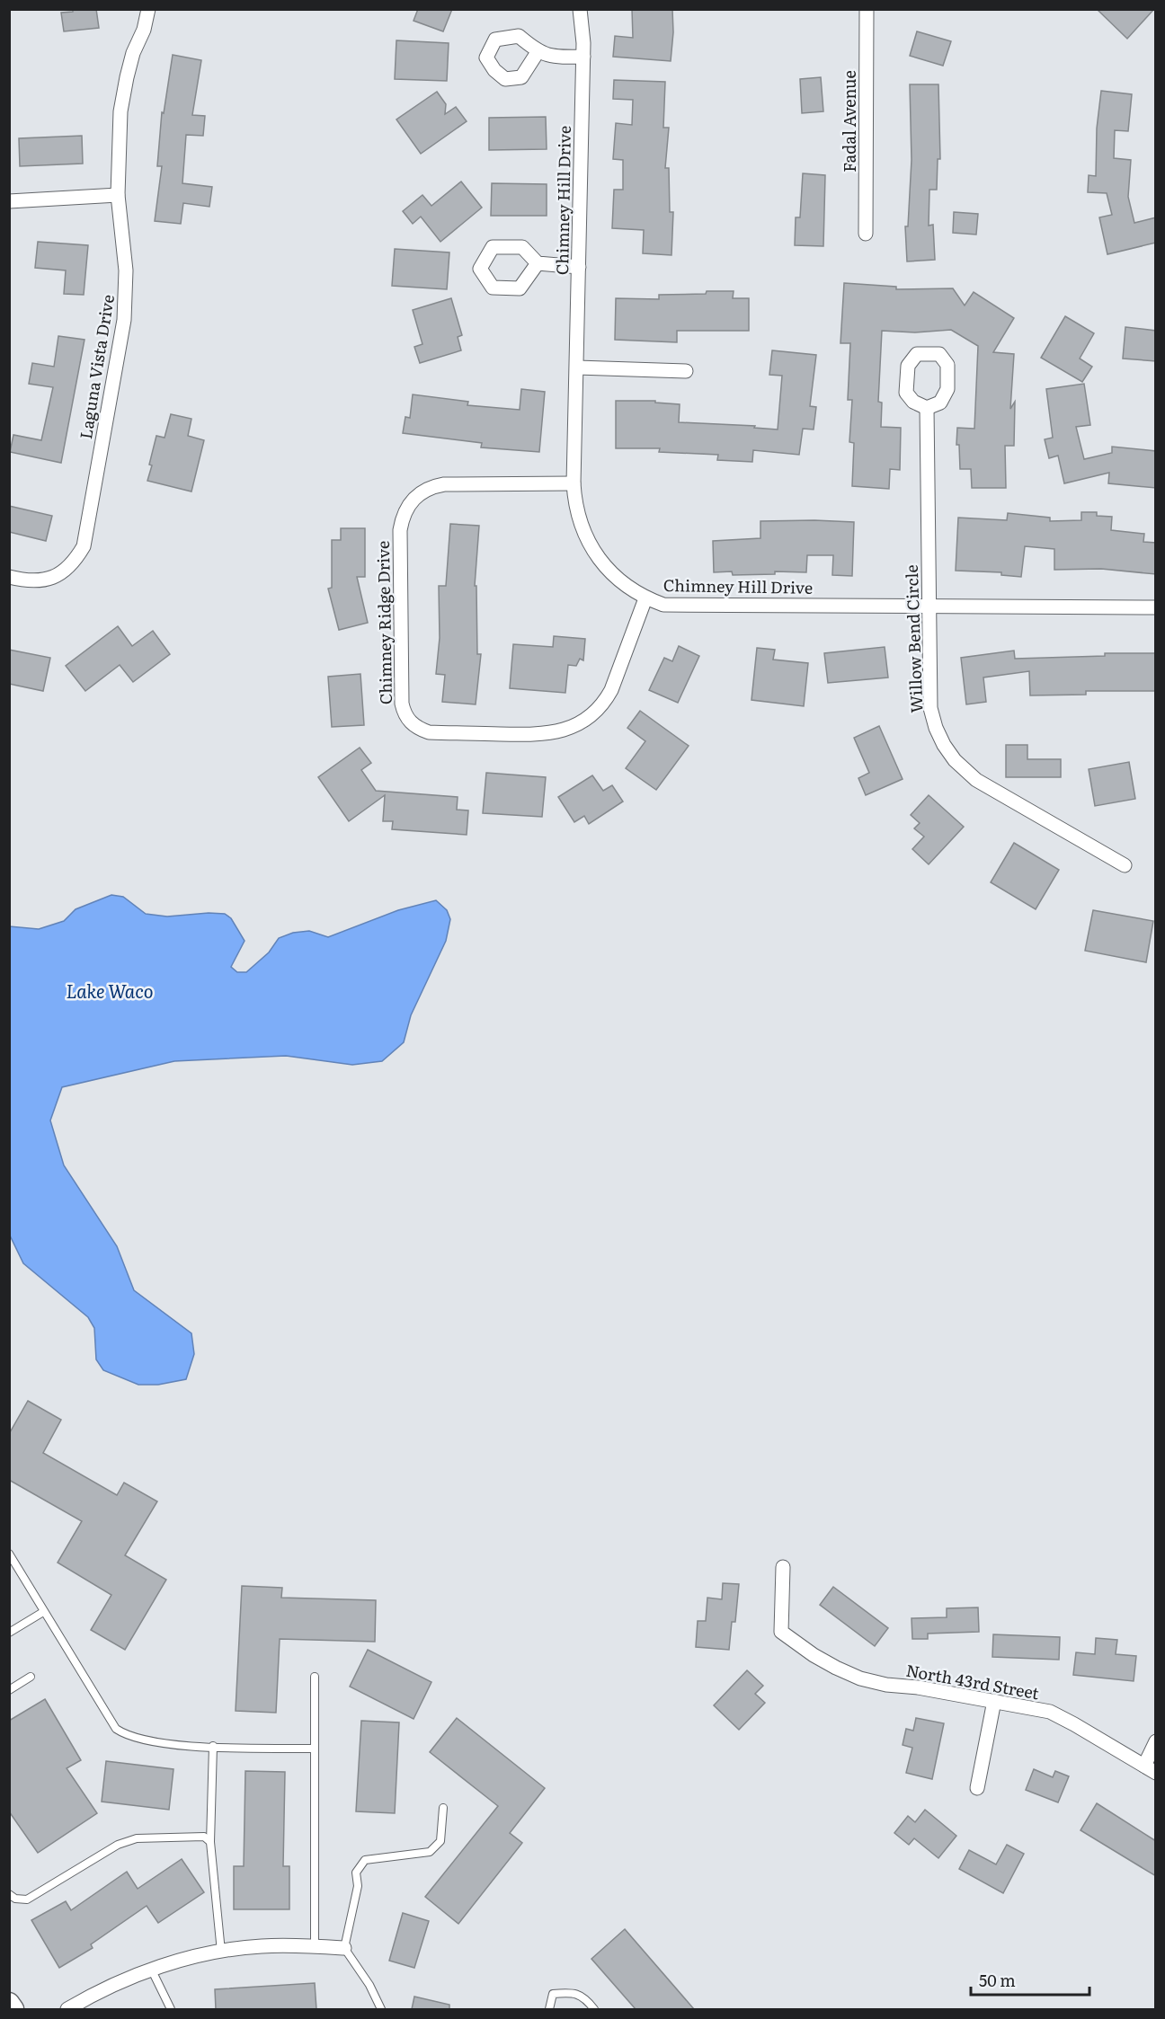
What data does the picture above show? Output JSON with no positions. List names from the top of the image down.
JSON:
{
  "streets": {
    "street": [
      "Fadal Avenue",
      "Chimney Hill Drive",
      "Laguna Vista Drive",
      "Chimney Ridge Drive",
      "Willow Bend Circle",
      "North 43rd Street"
    ]
  },
  "crossings": [
    ["Chimney Hill Drive", "Chimney Ridge Drive"],
    ["Chimney Hill Drive", "Willow Bend Circle"]
  ],
  "water": ["Lake Waco"],
  "scale_bar": "50 m"
}
